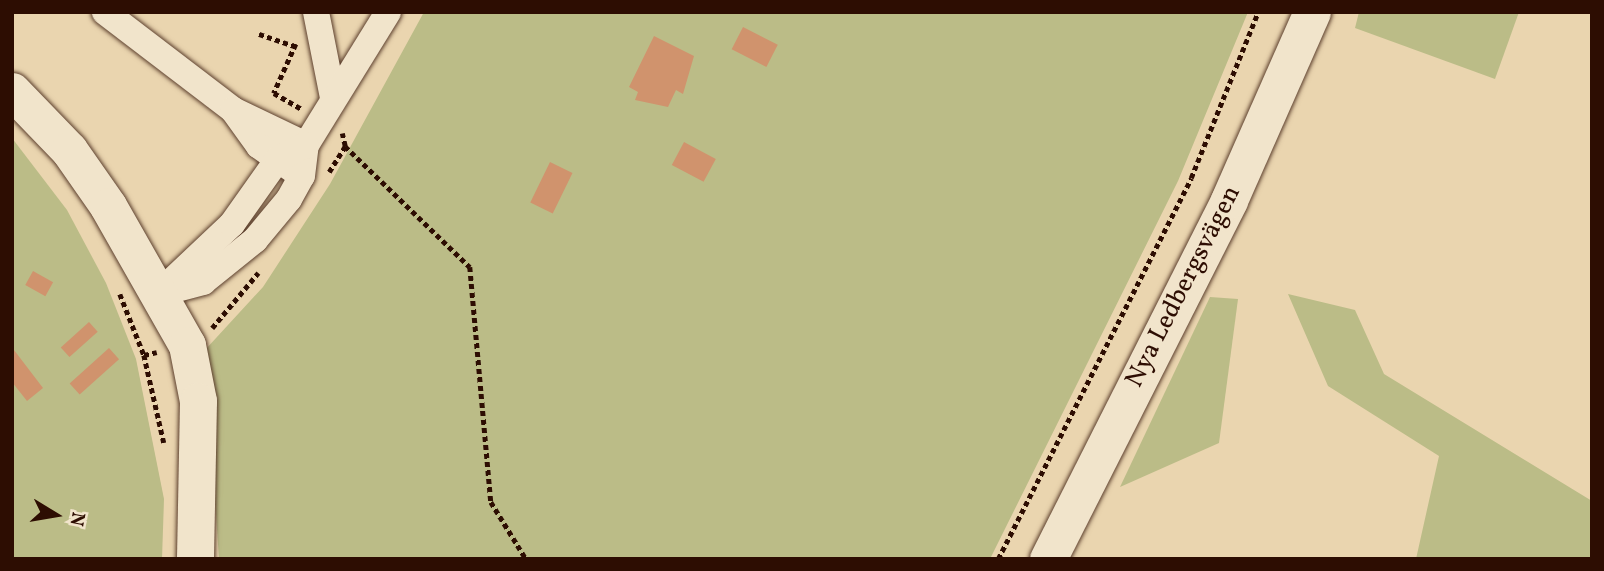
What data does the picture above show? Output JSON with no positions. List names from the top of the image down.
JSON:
{
  "streets": {
    "street": ["Nya Ledbergsvägen"]
  },
  "north": "right"
}
